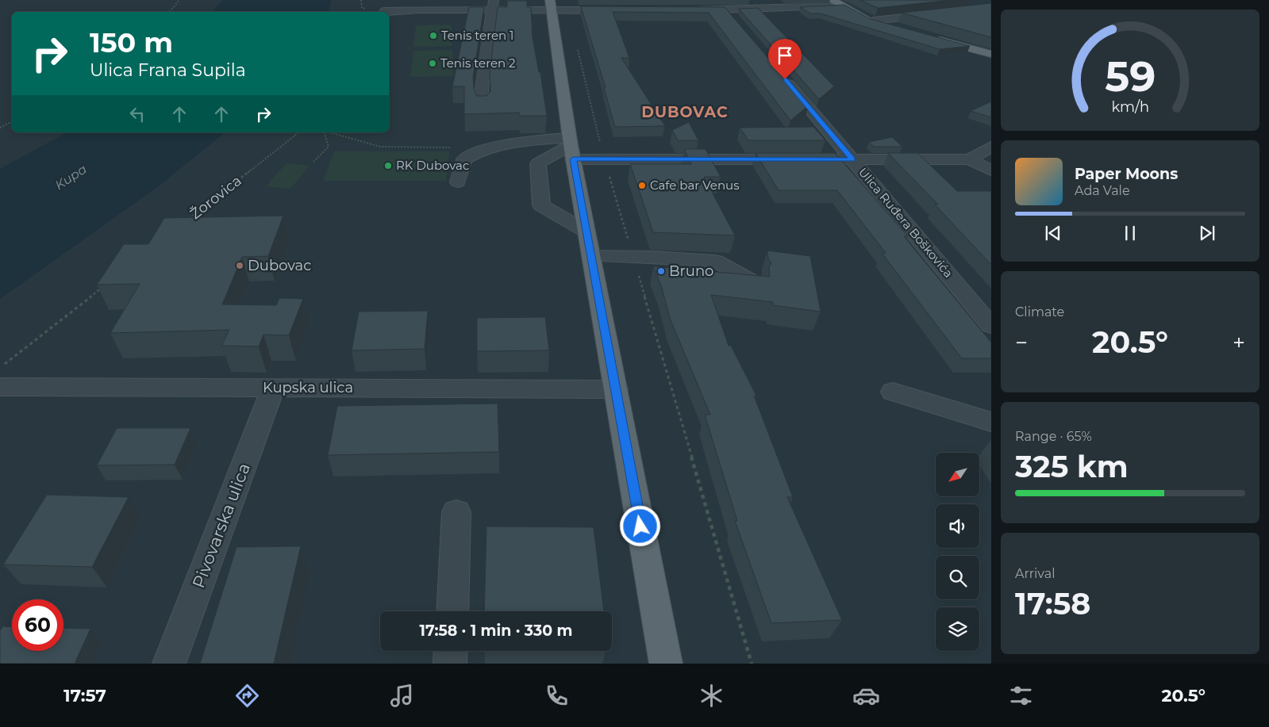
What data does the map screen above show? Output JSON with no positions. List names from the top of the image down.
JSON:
{
  "streets": {
    "street": ["Ulica Ruđera Boškovića", "Kupska ulica", "Pivovarska ulica"],
    "path": ["Žorovica"]
  },
  "crossings": [
    ["Kupska ulica", "Pivovarska ulica"]
  ],
  "districts": ["DUBOVAC"],
  "water": ["Kupa"],
  "places": [
    "Tenis teren 1",
    "Tenis teren 2",
    "RK Dubovac",
    "Cafe bar Venus",
    "Dubovac",
    "Bruno"
  ],
  "north": "bottom left",
  "page": {
    "turn": ["150 m", "Ulica Frana Supila"],
    "song": ["Paper Moons", "Ada Vale"],
    "tile": [
      "Climate",
      ["Range · 65%", "325 km"],
      ["Arrival", "17:58"]
    ],
    "heat": ["−", "20.5°", "+"],
    "limit": "60",
    "trip": "17:58 · 1 min · 330 m",
    "tabs": ["17:57", "20.5°"],
    "gauge": ["59", "km/h"]
  }
}
